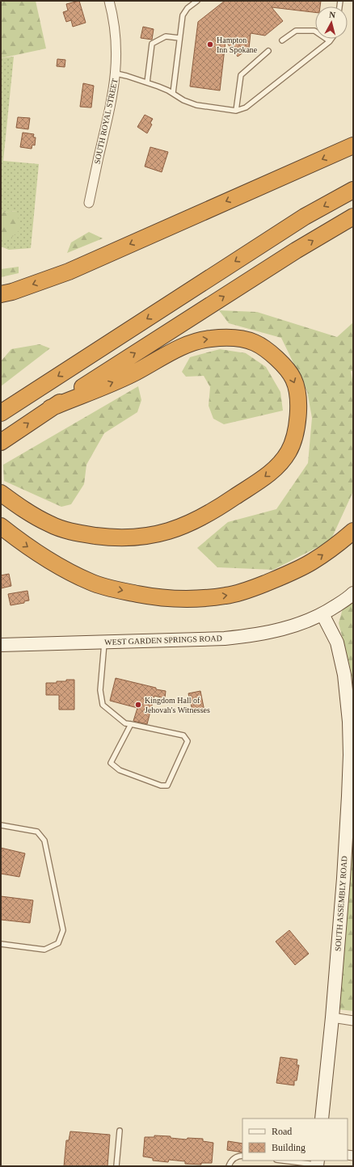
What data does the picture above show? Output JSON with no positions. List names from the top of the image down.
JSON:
{
  "streets": {
    "street": ["SOUTH ROYAL STREET", "WEST GARDEN SPRINGS ROAD", "SOUTH ASSEMBLY ROAD"]
  },
  "crossings": [
    ["WEST GARDEN SPRINGS ROAD", "SOUTH ASSEMBLY ROAD"]
  ],
  "places": ["Hampton Inn Spokane", "Kingdom Hall of Jehovah's Witnesses"],
  "legend": ["Road", "Building"],
  "north": "top"
}
